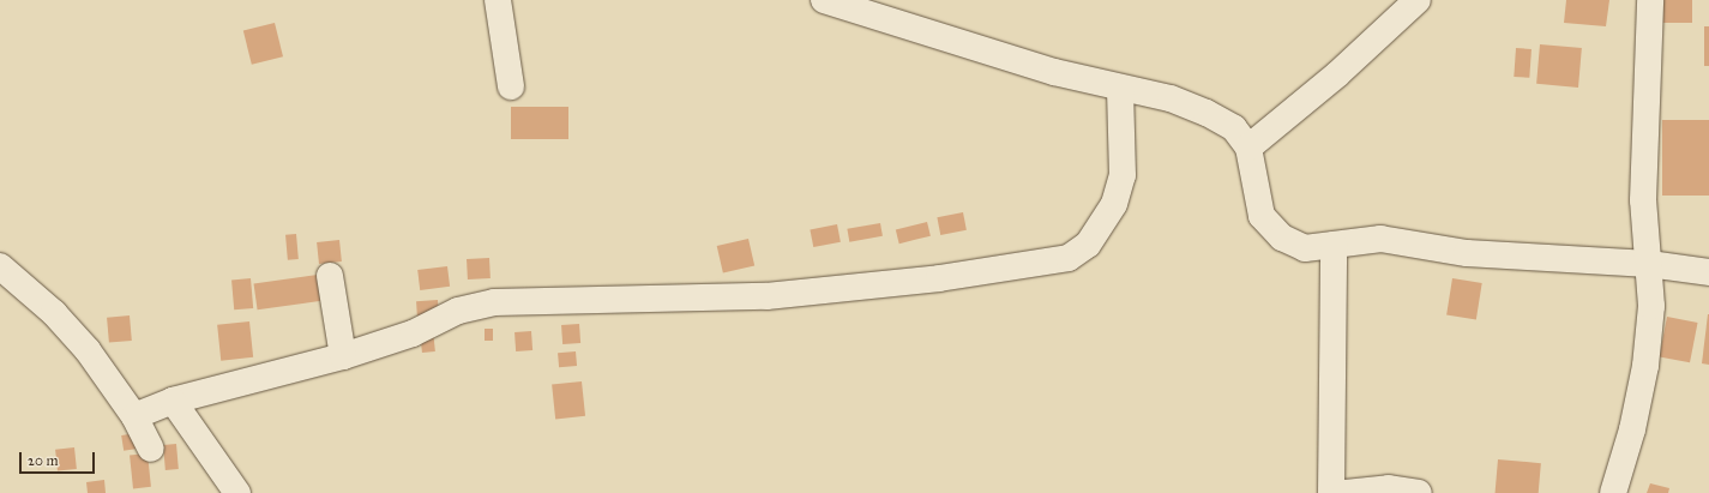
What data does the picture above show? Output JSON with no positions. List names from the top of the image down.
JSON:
{
  "scale_bar": "20 m"
}
